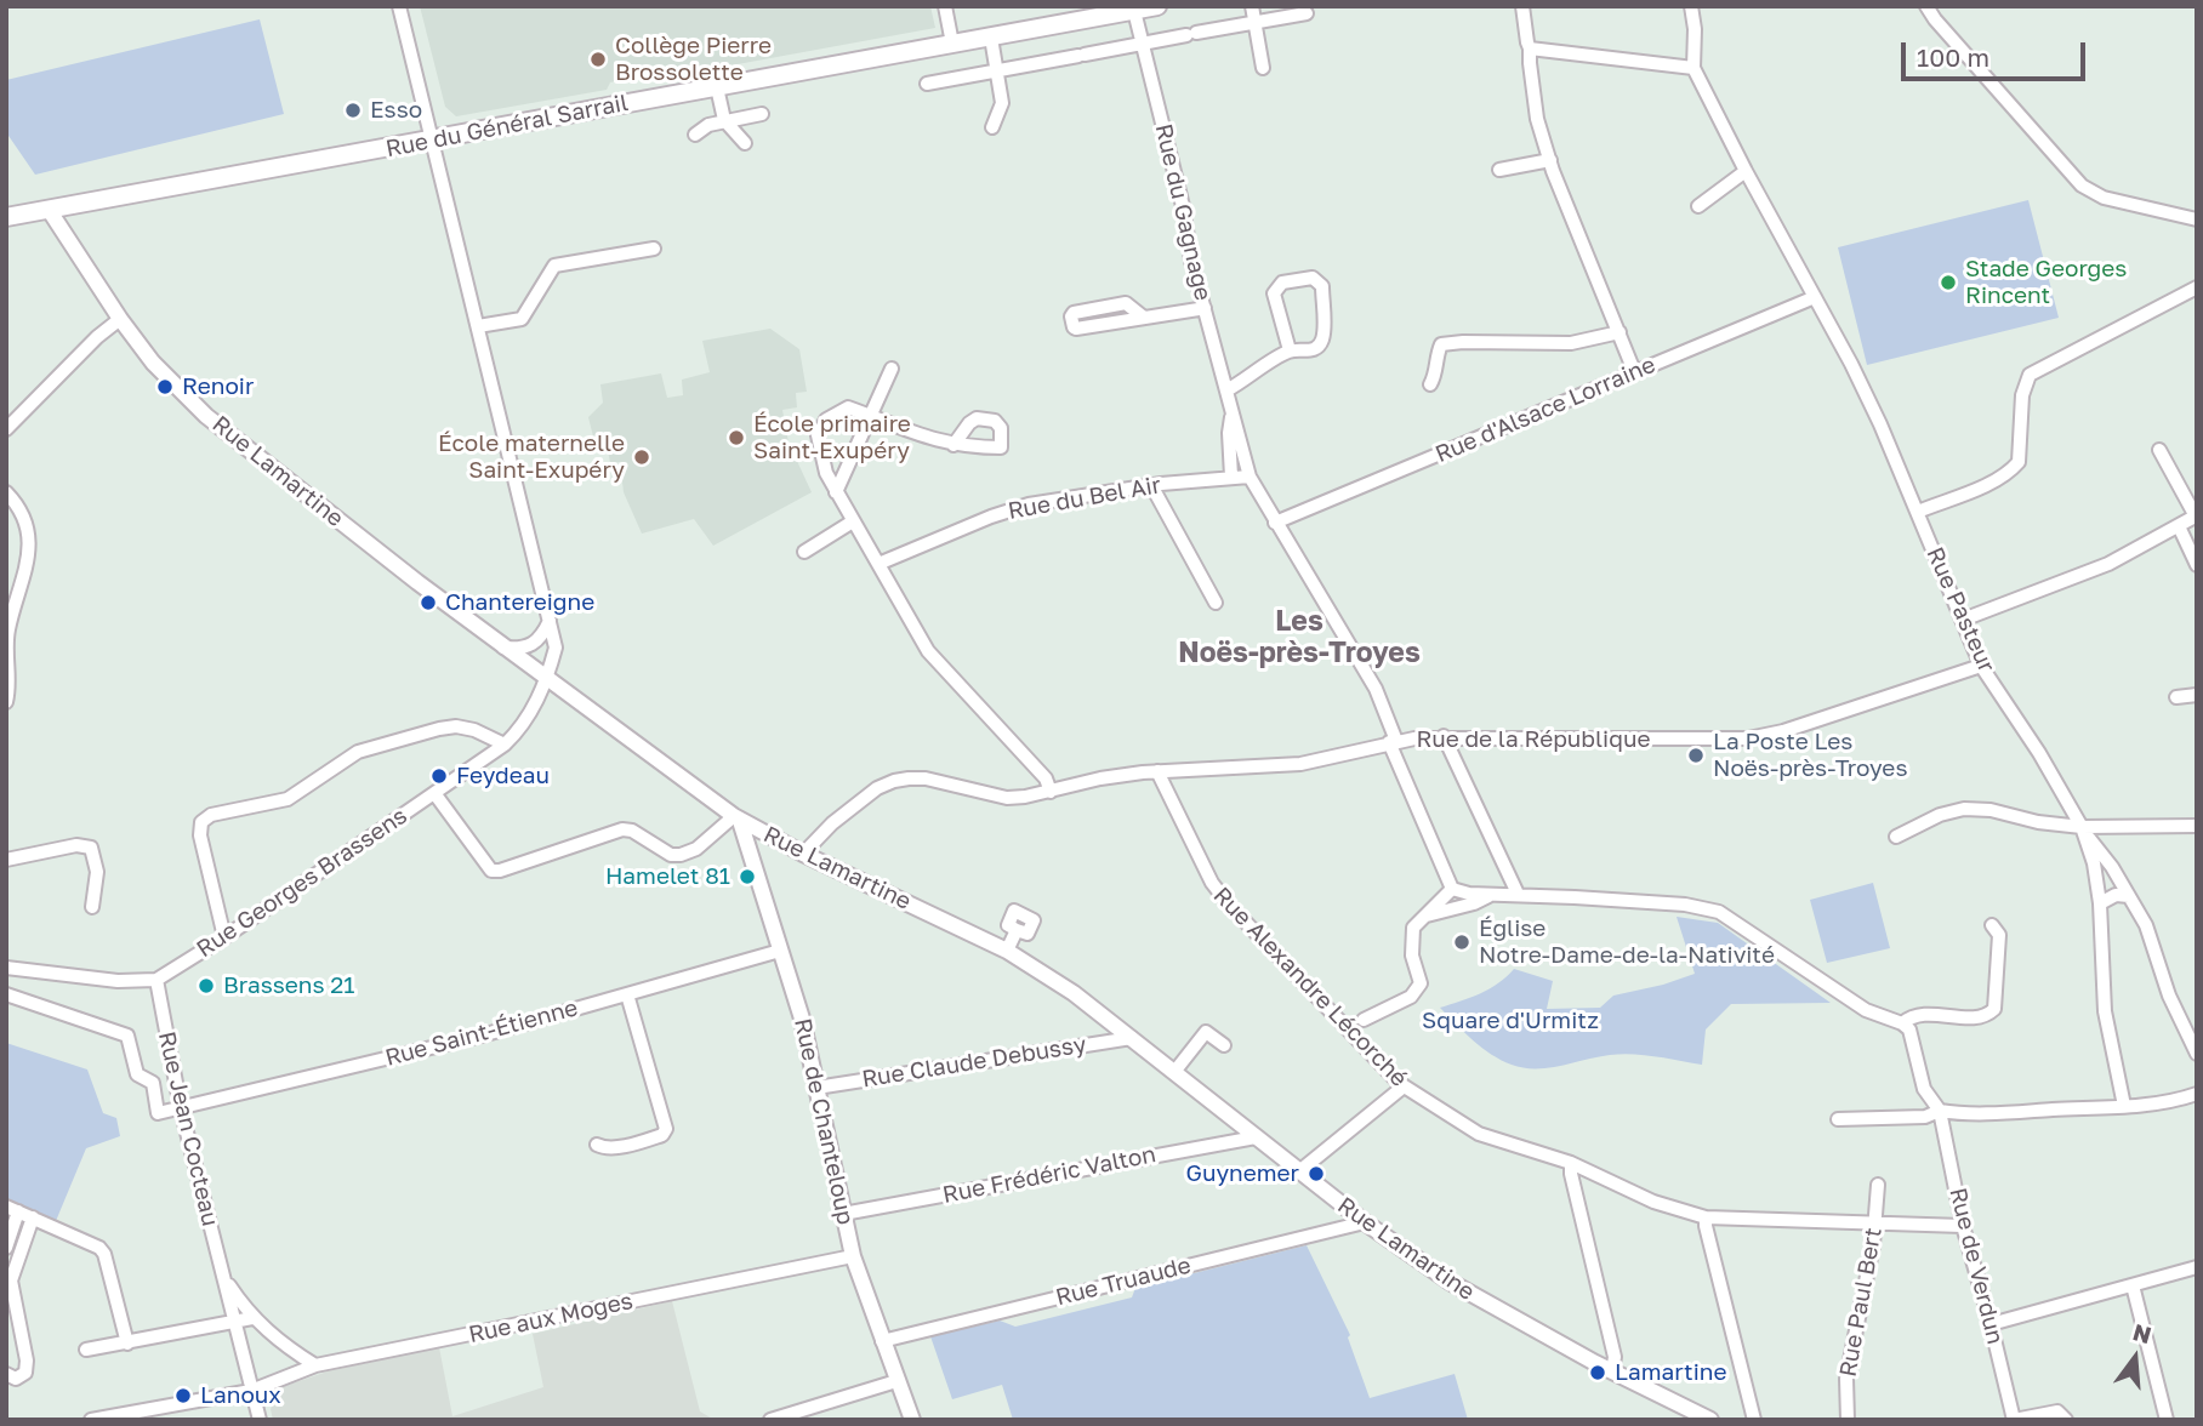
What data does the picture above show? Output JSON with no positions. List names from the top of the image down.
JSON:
{
  "streets": {
    "main road": ["Rue du Général Sarrail"],
    "street": [
      "Rue du Gagnage",
      "Rue d'Alsace Lorraine",
      "Rue Lamartine",
      "Rue du Bel Air",
      "Rue Pasteur",
      "Rue de la République",
      "Rue Georges Brassens",
      "Rue Alexandre Lécorché",
      "Rue Saint-Étienne",
      "Rue Claude Debussy",
      "Rue de Chanteloup",
      "Rue Jean Cocteau",
      "Rue Frédéric Valton",
      "Rue de Verdun",
      "Rue Truaude",
      "Rue Paul Bert",
      "Rue aux Moges"
    ]
  },
  "crossings": [
    ["Rue du Général Sarrail", "Rue du Gagnage"],
    ["Rue du Général Sarrail", "Rue Lamartine"],
    ["Rue du Gagnage", "Rue d'Alsace Lorraine"],
    ["Rue du Gagnage", "Rue du Bel Air"],
    ["Rue du Gagnage", "Rue de la République"],
    ["Rue d'Alsace Lorraine", "Rue Pasteur"],
    ["Rue Lamartine", "Rue de la République"],
    ["Rue Lamartine", "Rue Georges Brassens"],
    ["Rue Lamartine", "Rue Claude Debussy"],
    ["Rue Lamartine", "Rue de Chanteloup"],
    ["Rue Lamartine", "Rue Frédéric Valton"],
    ["Rue Lamartine", "Rue Truaude"],
    ["Rue Pasteur", "Rue de la République"],
    ["Rue de la République", "Rue Alexandre Lécorché"],
    ["Rue Georges Brassens", "Rue Jean Cocteau"],
    ["Rue Alexandre Lécorché", "Rue de Verdun"],
    ["Rue Alexandre Lécorché", "Rue Paul Bert"],
    ["Rue Saint-Étienne", "Rue de Chanteloup"],
    ["Rue Saint-Étienne", "Rue Jean Cocteau"],
    ["Rue Claude Debussy", "Rue de Chanteloup"],
    ["Rue de Chanteloup", "Rue Frédéric Valton"],
    ["Rue de Chanteloup", "Rue Truaude"],
    ["Rue de Chanteloup", "Rue aux Moges"],
    ["Rue Jean Cocteau", "Rue aux Moges"]
  ],
  "districts": ["Les Noës-près-Troyes"],
  "parks": ["Square d'Urmitz"],
  "places": [
    "Collège Pierre Brossolette",
    "Esso",
    "Stade Georges Rincent",
    "Renoir",
    "École primaire Saint-Exupéry",
    "École maternelle Saint-Exupéry",
    "Chantereigne",
    "La Poste Les Noës-près-Troyes",
    "Feydeau",
    "Hamelet 81",
    "Église Notre-Dame-de-la-Nativité",
    "Brassens 21",
    "Guynemer",
    "Lamartine",
    "Lanoux"
  ],
  "scale_bar": "100 m",
  "north": "top"
}
